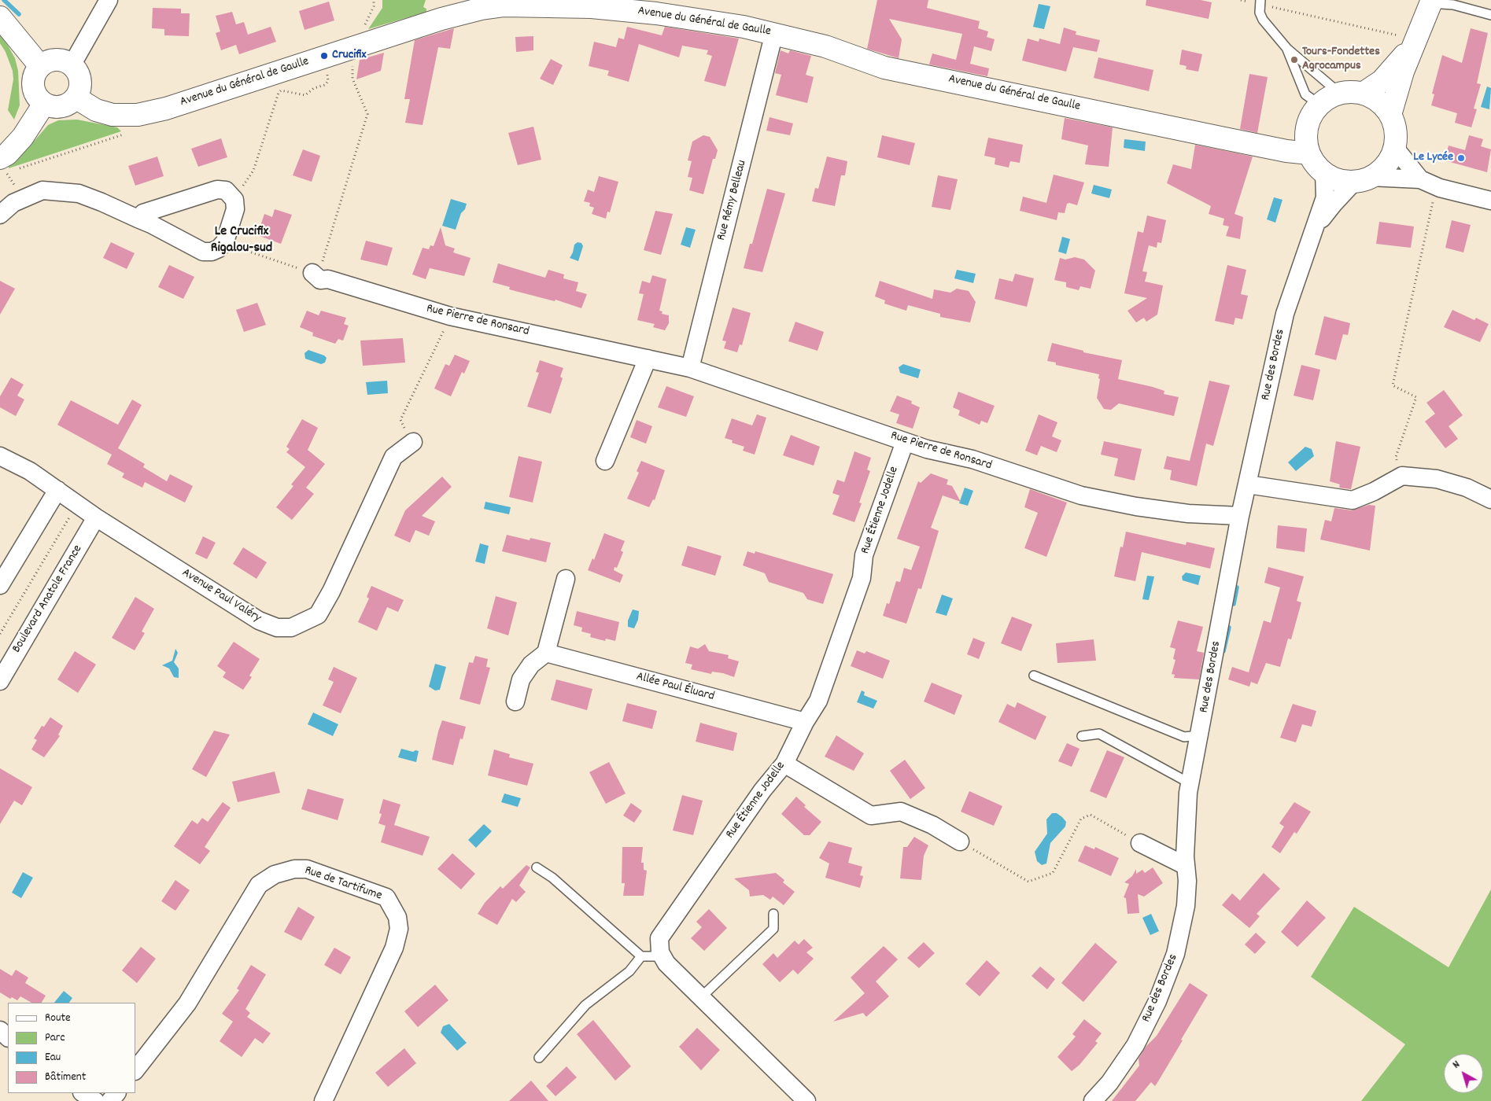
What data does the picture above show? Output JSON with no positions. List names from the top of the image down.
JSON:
{
  "streets": {
    "street": [
      "Avenue du Général de Gaulle",
      "Rue Rémy Belleau",
      "Rue Pierre de Ronsard",
      "Rue des Bordes",
      "Rue Étienne Jodelle",
      "Avenue Paul Valéry",
      "Boulevard Anatole France",
      "Allée Paul Éluard",
      "Rue de Tartifume"
    ]
  },
  "crossings": [
    ["Avenue du Général de Gaulle", "Rue Rémy Belleau"],
    ["Avenue du Général de Gaulle", "Rue des Bordes"],
    ["Rue Rémy Belleau", "Rue Pierre de Ronsard"],
    ["Rue Pierre de Ronsard", "Rue des Bordes"],
    ["Rue Pierre de Ronsard", "Rue Étienne Jodelle"],
    ["Rue Étienne Jodelle", "Allée Paul Éluard"],
    ["Avenue Paul Valéry", "Boulevard Anatole France"]
  ],
  "districts": ["Le Crucifix Rigalou-sud"],
  "places": ["Crucifix", "Tours-Fondettes Agrocampus", "Le Lycée"],
  "legend": [
    "Route",
    "Parc",
    "Eau",
    "Bâtiment"
  ],
  "north": "top left"
}
